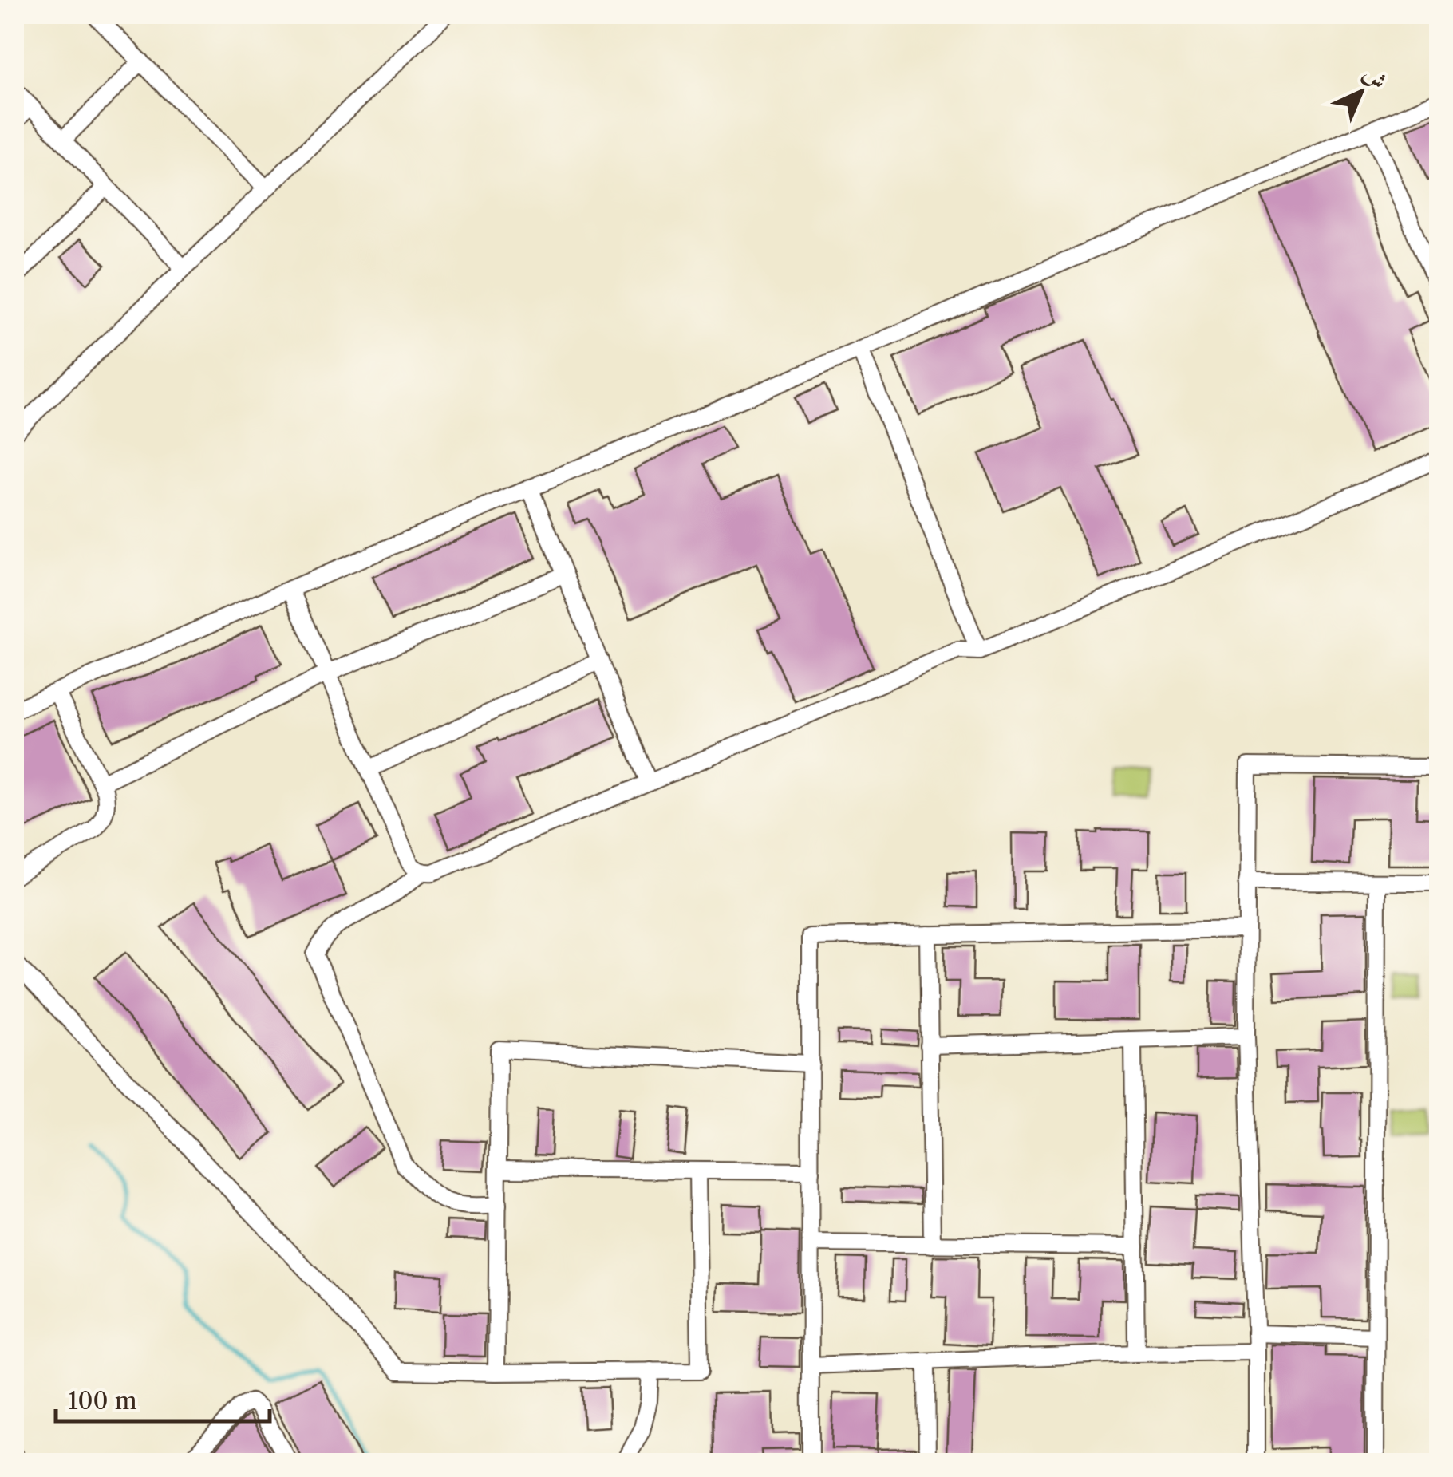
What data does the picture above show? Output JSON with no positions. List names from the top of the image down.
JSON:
{
  "scale_bar": "100 m",
  "north": "top right"
}
